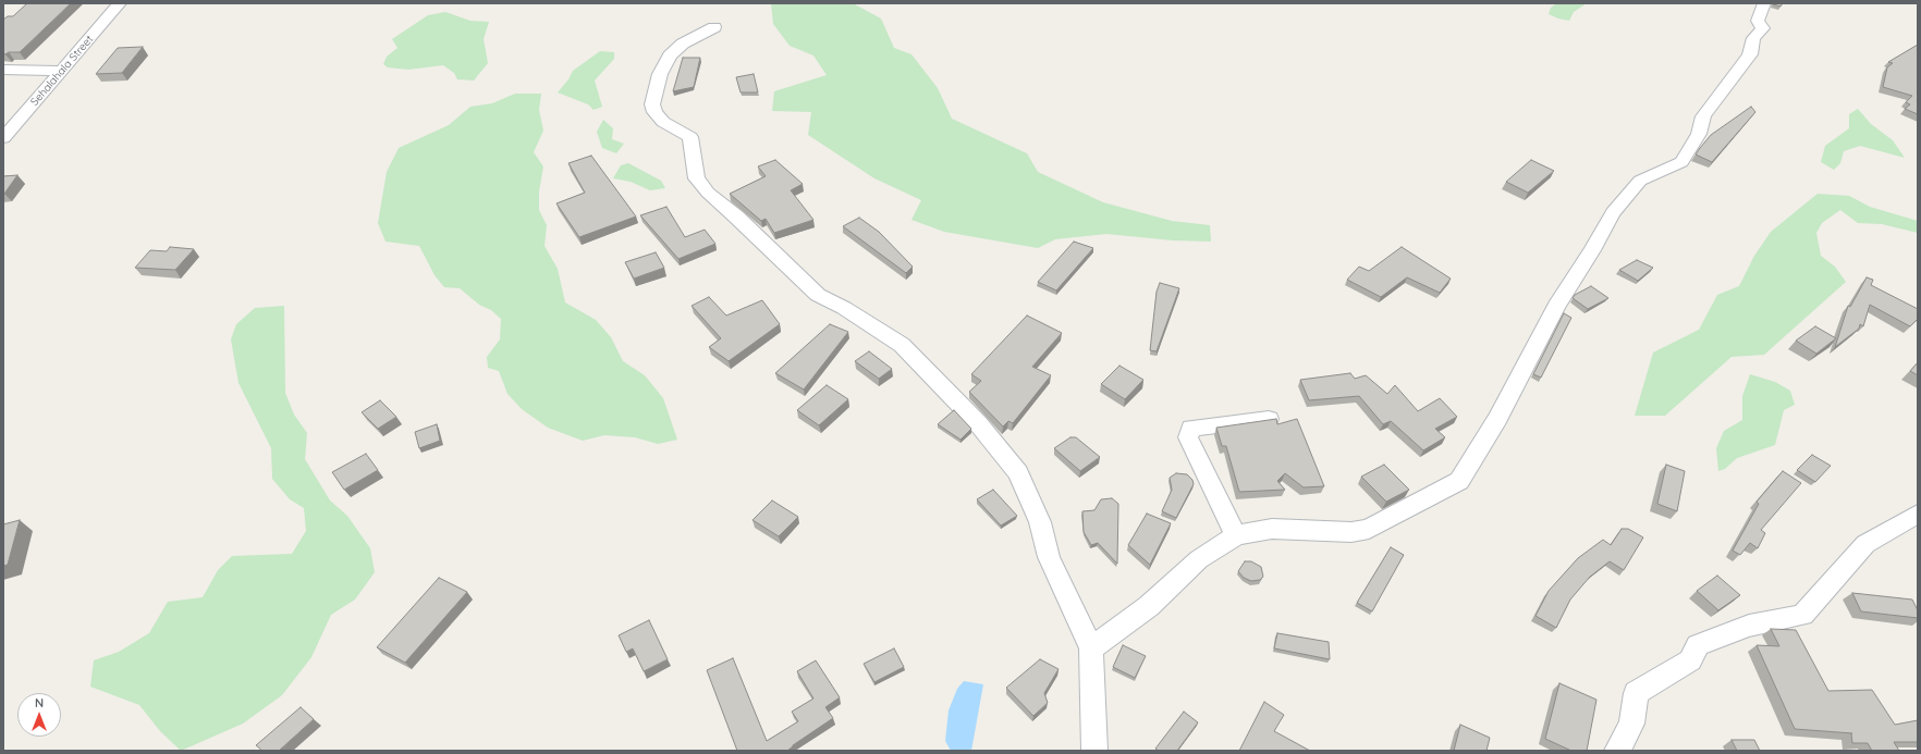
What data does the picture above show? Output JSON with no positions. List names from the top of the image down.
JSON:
{
  "streets": {
    "street": ["Sehalahala Street"]
  },
  "north": "top"
}
